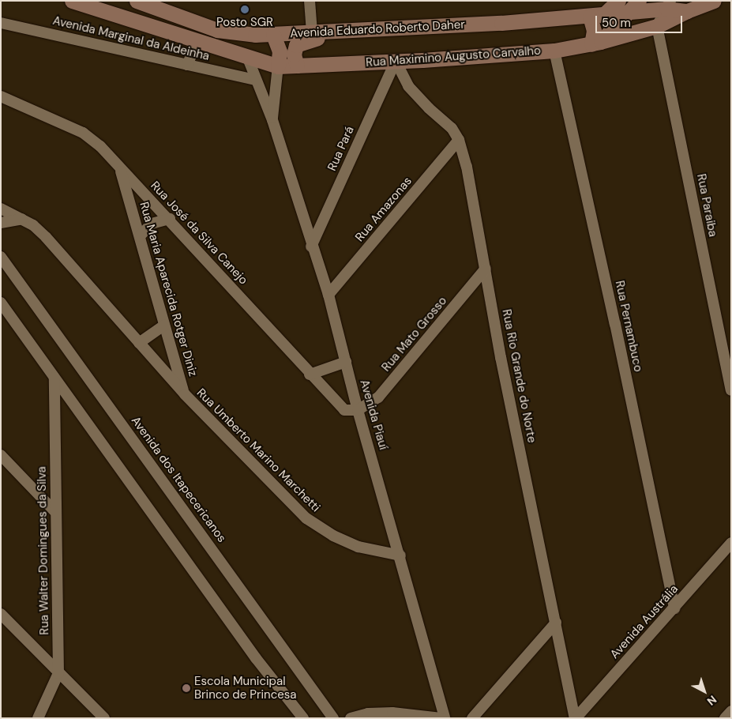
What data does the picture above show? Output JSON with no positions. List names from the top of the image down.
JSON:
{
  "streets": {
    "main road": ["Avenida Eduardo Roberto Daher", "Rua Maximino Augusto Carvalho"],
    "street": [
      "Avenida Marginal da Aldeinha",
      "Rua Pará",
      "Rua Paraiba",
      "Rua Amazonas",
      "Rua José da Silva Canejo",
      "Rua Maria Aparecida Rotger Diniz",
      "Rua Pernambuco",
      "Rua Mato Grosso",
      "Rua Rio Grande do Norte",
      "Avenida Piauí",
      "Rua Umberto Marino Marchetti",
      "Avenida dos Itapecericanos",
      "Rua Walter Domingues da Silva",
      "Avenida Austrália"
    ]
  },
  "crossings": [
    ["Avenida Eduardo Roberto Daher", "Rua Maximino Augusto Carvalho"],
    ["Avenida Marginal da Aldeinha", "Avenida Piauí"],
    ["Rua Maximino Augusto Carvalho", "Rua Pará"],
    ["Rua Maximino Augusto Carvalho", "Rua Paraiba"],
    ["Rua Maximino Augusto Carvalho", "Rua Pernambuco"],
    ["Rua Maximino Augusto Carvalho", "Rua Rio Grande do Norte"],
    ["Rua Maximino Augusto Carvalho", "Avenida Piauí"],
    ["Rua Pará", "Rua Rio Grande do Norte"],
    ["Rua Pará", "Avenida Piauí"],
    ["Rua Amazonas", "Rua Rio Grande do Norte"],
    ["Rua Amazonas", "Avenida Piauí"],
    ["Rua José da Silva Canejo", "Rua Maria Aparecida Rotger Diniz"],
    ["Rua José da Silva Canejo", "Rua Mato Grosso"],
    ["Rua José da Silva Canejo", "Avenida Piauí"],
    ["Rua Maria Aparecida Rotger Diniz", "Rua Umberto Marino Marchetti"],
    ["Rua Pernambuco", "Avenida Austrália"],
    ["Rua Mato Grosso", "Rua Rio Grande do Norte"],
    ["Rua Mato Grosso", "Avenida Piauí"],
    ["Rua Rio Grande do Norte", "Avenida Austrália"],
    ["Avenida Piauí", "Rua Umberto Marino Marchetti"]
  ],
  "places": ["Posto SGR", "Escola Municipal Brinco de Princesa"],
  "scale_bar": "50 m",
  "north": "bottom right"
}
